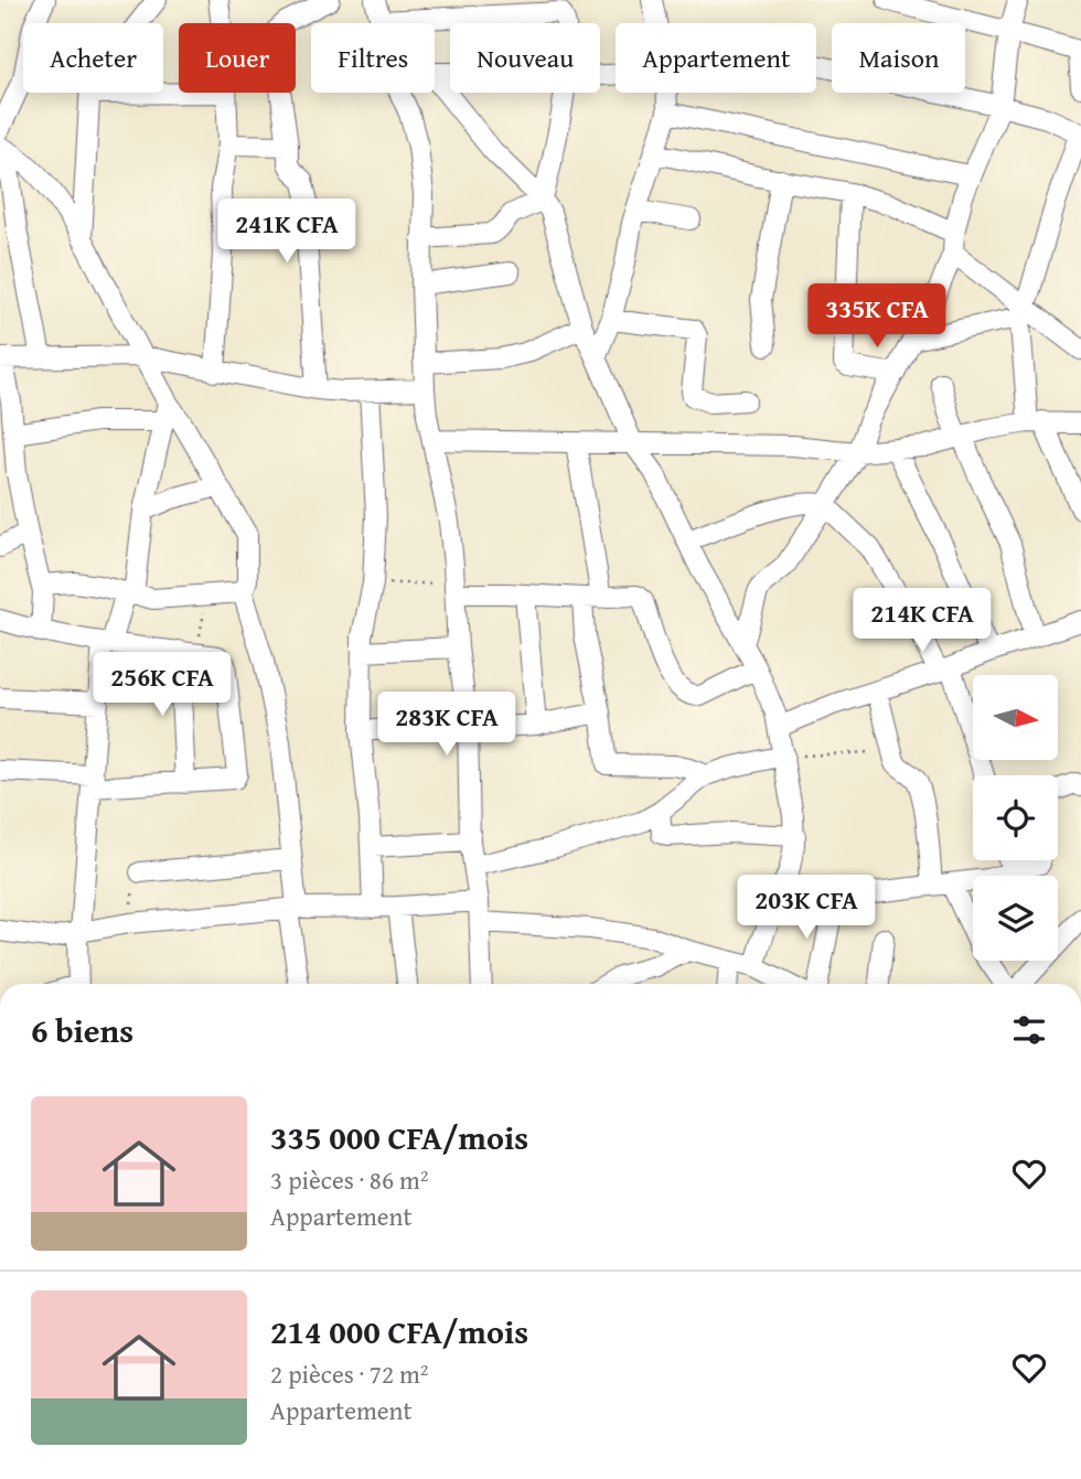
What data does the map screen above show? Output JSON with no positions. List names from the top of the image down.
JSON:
{
  "north": "right",
  "page": {
    "chip": [
      "Acheter",
      "Louer",
      "Filtres",
      "Nouveau",
      "Appartement",
      "Maison"
    ],
    "price": [
      "241K CFA",
      "335K CFA",
      "214K CFA",
      "256K CFA",
      "283K CFA",
      "203K CFA"
    ],
    "heading": "6 biens",
    "list": [
      {
        "name": "335 000 CFA/mois",
        "note": "3 pièces · 86 m² · Appartement"
      },
      {
        "name": "214 000 CFA/mois",
        "note": "2 pièces · 72 m² · Appartement"
      }
    ]
  }
}
